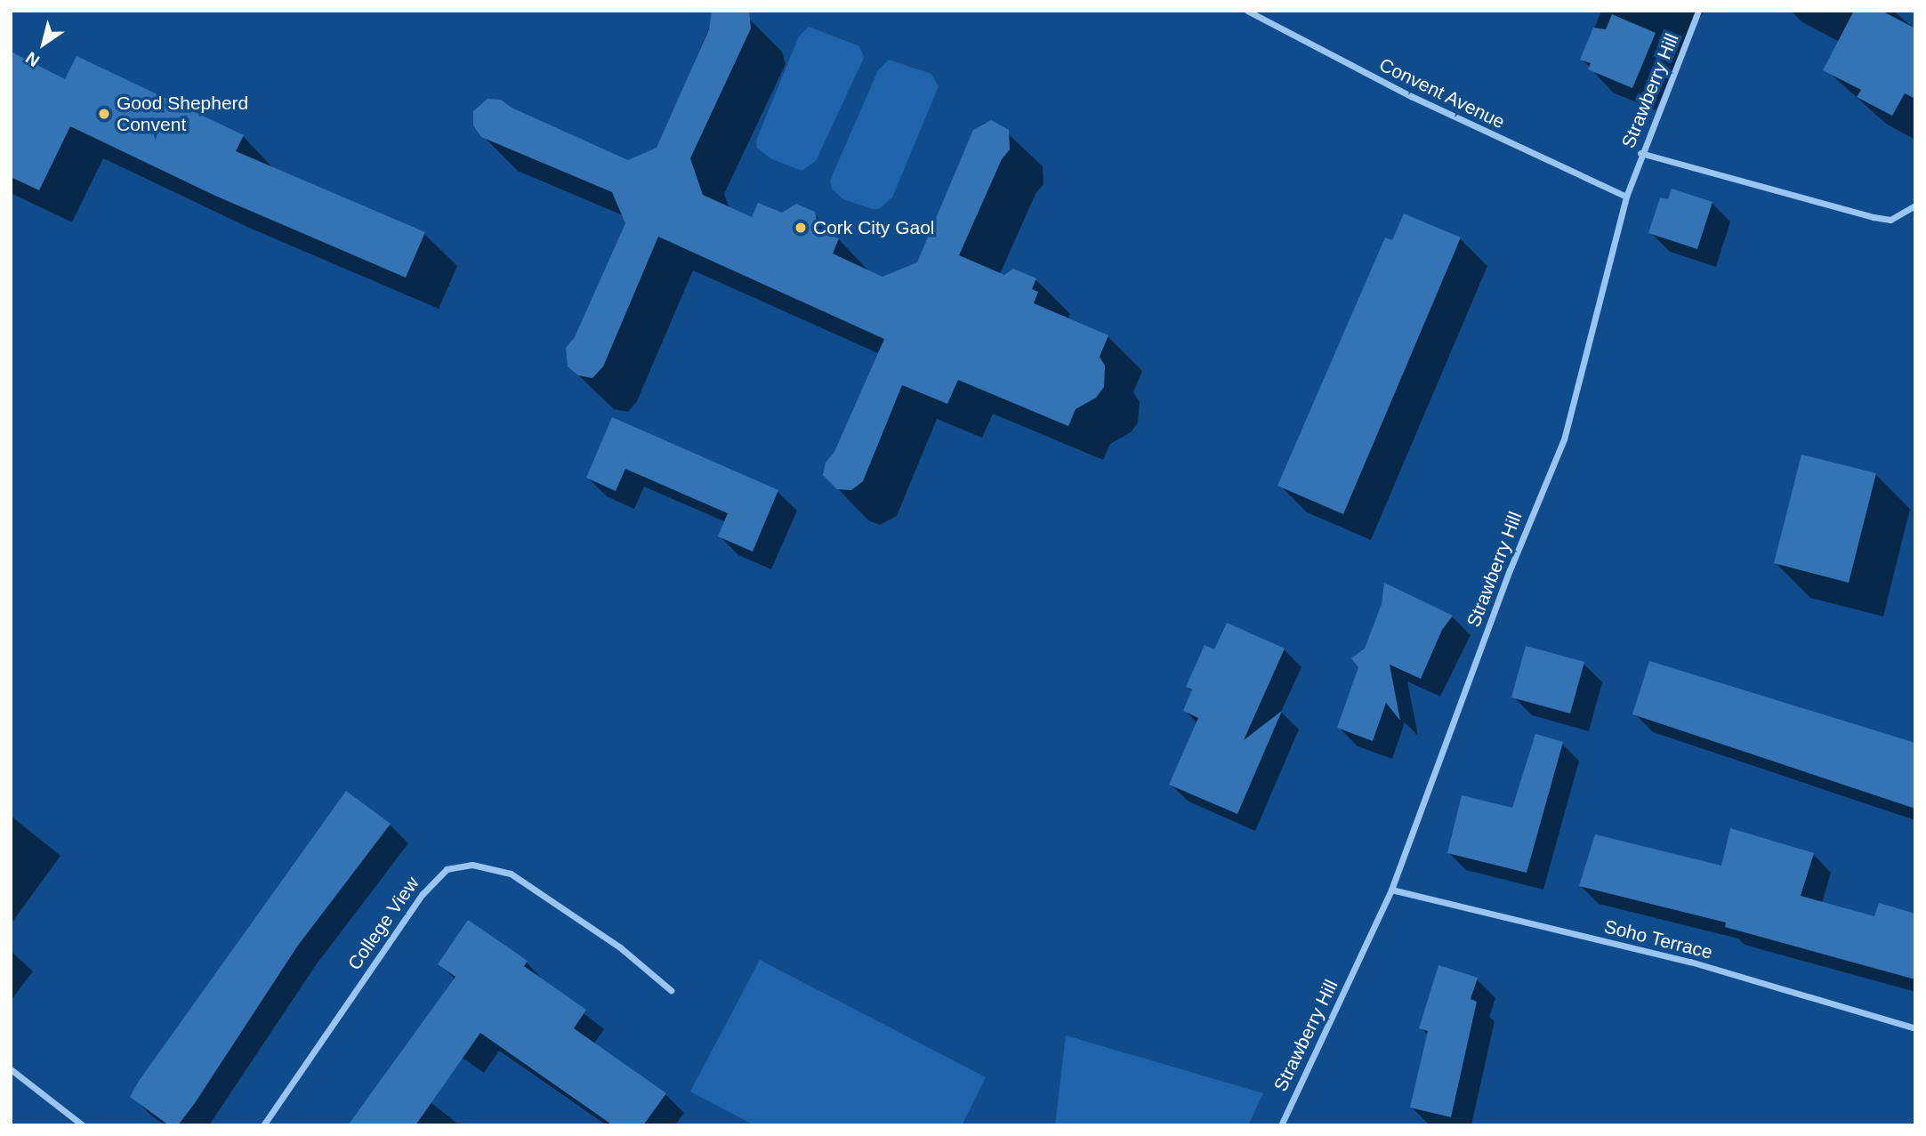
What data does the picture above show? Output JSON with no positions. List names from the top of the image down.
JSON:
{
  "streets": {
    "street": [
      "Strawberry Hill",
      "Convent Avenue",
      "College View",
      "Soho Terrace"
    ]
  },
  "crossings": [
    ["Strawberry Hill", "Convent Avenue"],
    ["Strawberry Hill", "Soho Terrace"]
  ],
  "places": ["Good Shepherd Convent", "Cork City Gaol"],
  "north": "bottom left"
}
